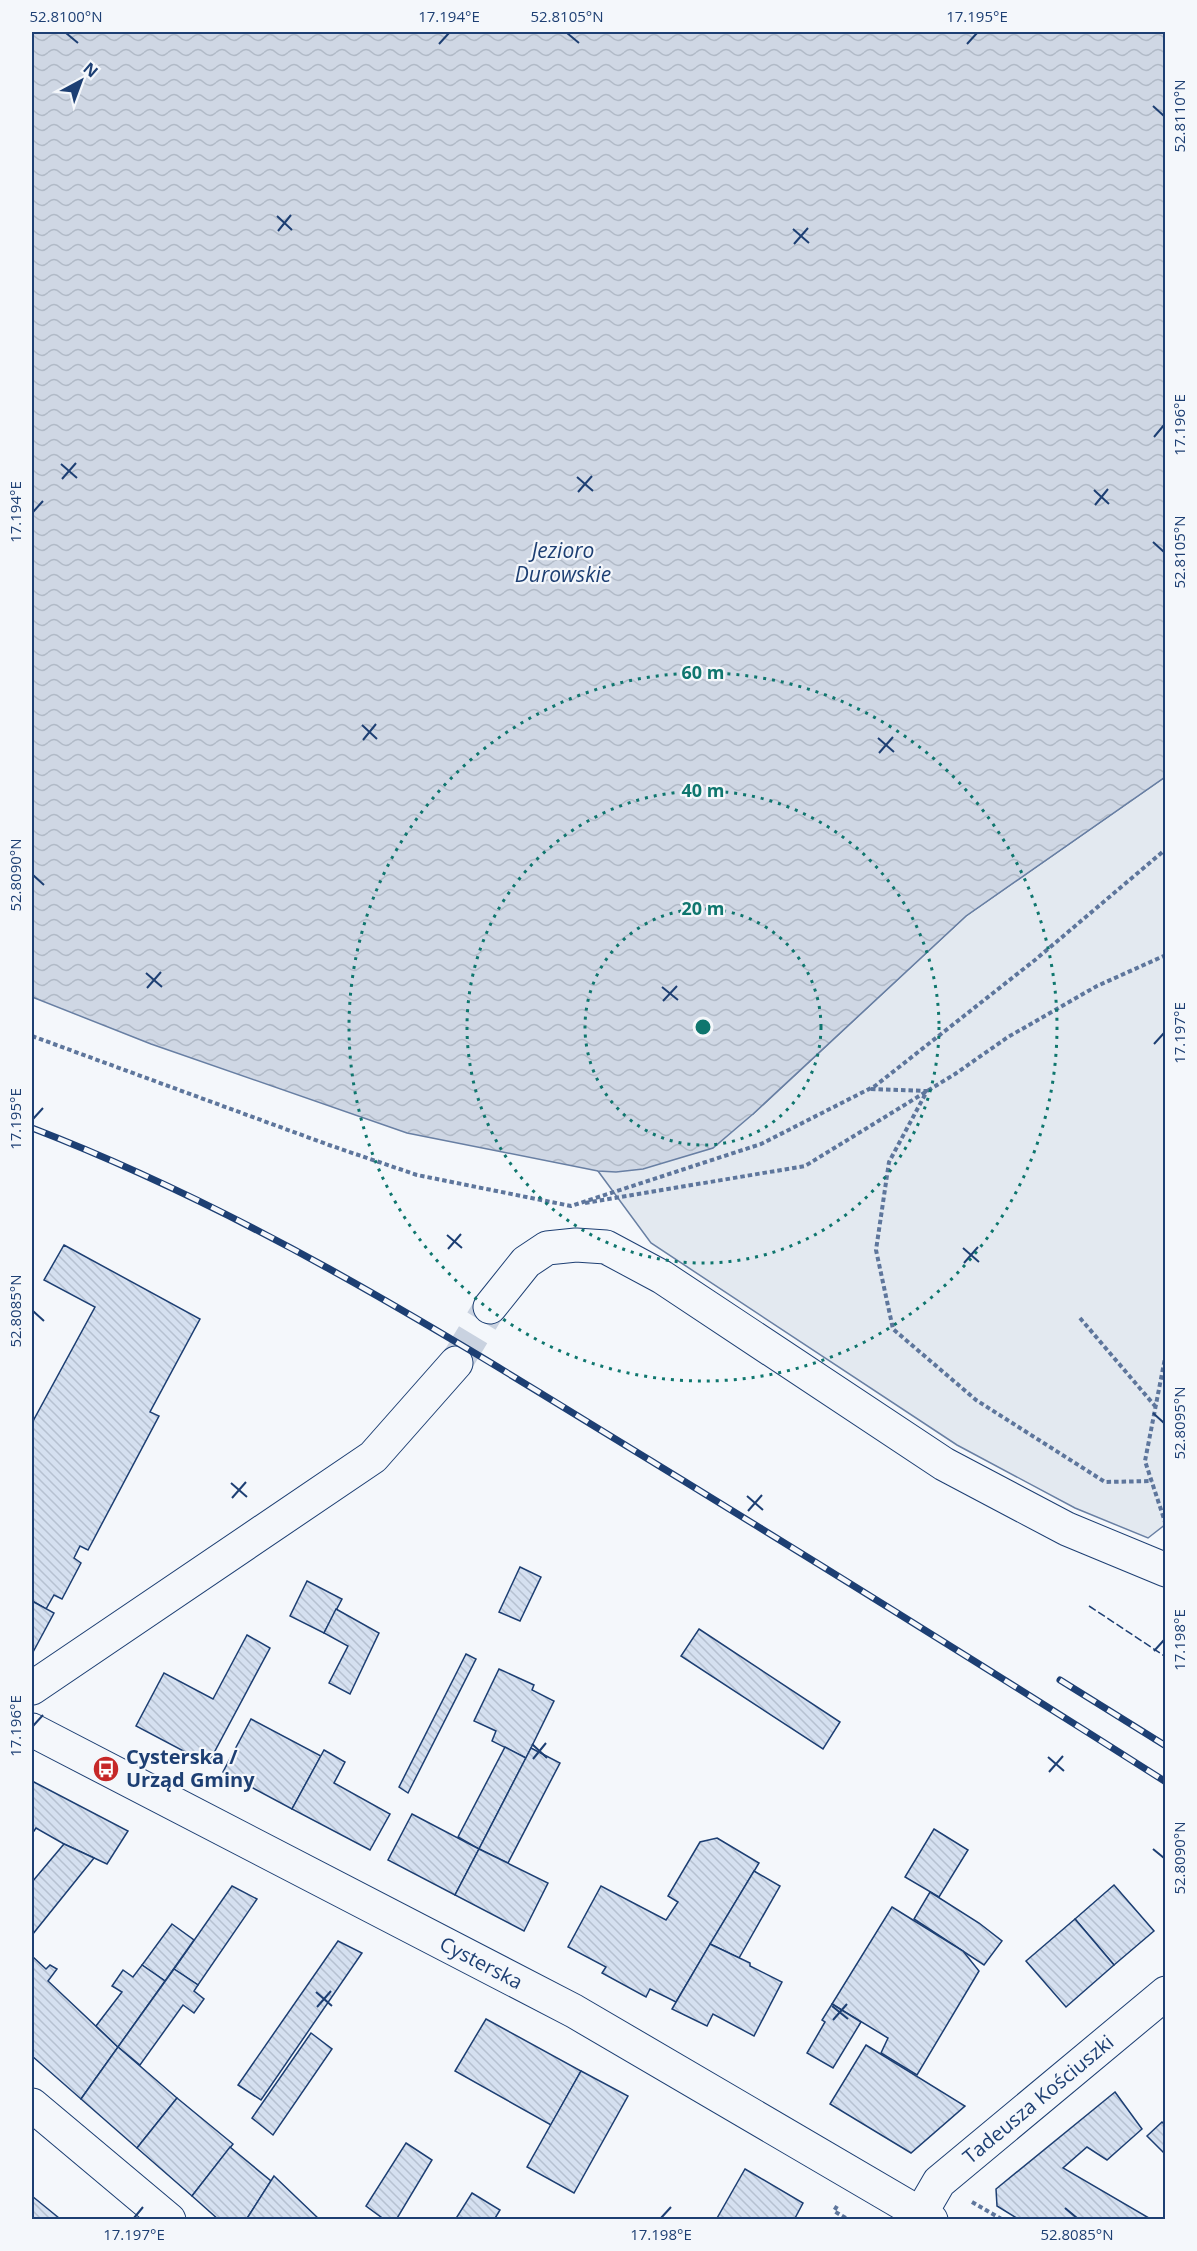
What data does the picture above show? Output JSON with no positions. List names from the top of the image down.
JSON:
{
  "streets": {
    "street": ["Cysterska", "Tadeusza Kościuszki"]
  },
  "crossings": [
    ["Cysterska", "Tadeusza Kościuszki"]
  ],
  "water": ["Jezioro Durowskie"],
  "places": {
    "bus stop": ["Cysterska / Urząd Gminy"]
  },
  "north": "top right",
  "coordinates": [
    "52.8100°N",
    "17.194°E",
    "52.8105°N",
    "17.195°E",
    "52.8110°N",
    "17.196°E",
    "52.8090°N",
    "17.197°E",
    "52.8085°N",
    "52.8095°N",
    "17.198°E"
  ],
  "rings": ["60 m", "40 m", "20 m"]
}
